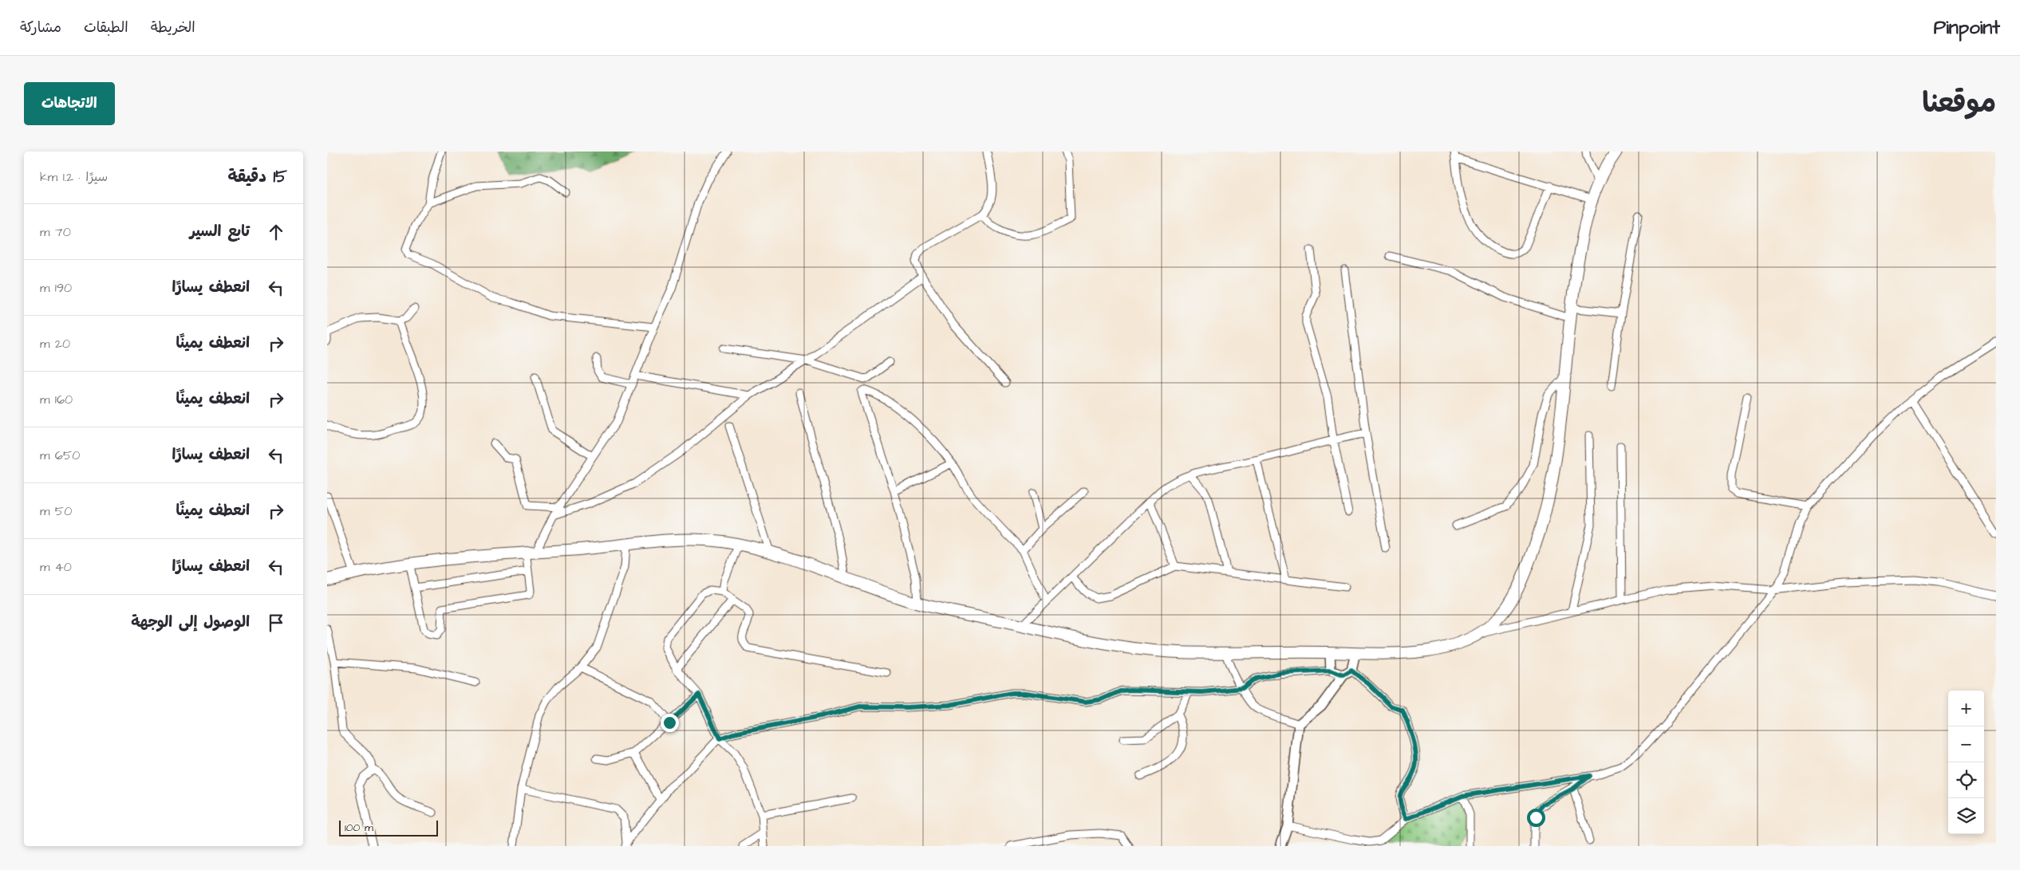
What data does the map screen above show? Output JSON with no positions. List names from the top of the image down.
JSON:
{
  "scale_bar": "100 m",
  "page": {
    "header": "Pinpoint",
    "nav": ["الخريطة", "الطبقات", "مشاركة"],
    "title": "موقعنا",
    "buttons": "الاتجاهات",
    "heading": ["15 دقيقة", "سيرًا · 1.2 km"],
    "list": [
      ["تابع السير", "70 m"],
      ["انعطف يسارًا", "190 m"],
      ["انعطف يمينًا", "20 m"],
      ["انعطف يمينًا", "160 m"],
      ["انعطف يسارًا", "650 m"],
      ["انعطف يمينًا", "50 m"],
      ["انعطف يسارًا", "40 m"],
      "الوصول إلى الوجهة"
    ],
    "map_buttons": ["+", "−"],
    "scale": "100 m"
  }
}
